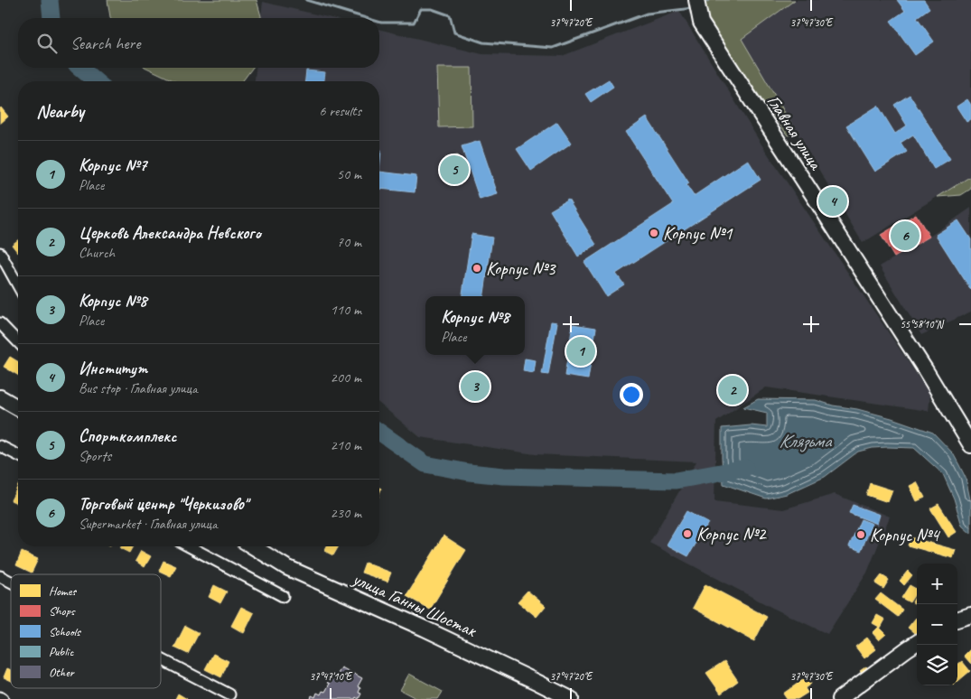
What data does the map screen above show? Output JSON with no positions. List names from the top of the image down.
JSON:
{
  "streets": {
    "main road": ["Главная улица", "улица Ганны Шостак"]
  },
  "water": ["Клязьма"],
  "places": [
    "Корпус №1",
    "Корпус №3",
    "Корпус №2",
    "Корпус №4"
  ],
  "legend": [
    "Homes",
    "Shops",
    "Schools",
    "Public",
    "Other"
  ],
  "page": {
    "search": "Search here",
    "heading": ["Nearby", "6 results"],
    "list": [
      {
        "mark": "1",
        "name": "Корпус №7",
        "note": "Place",
        "value": "50 m"
      },
      {
        "mark": "2",
        "name": "Церковь Александра Невского",
        "note": "Church",
        "value": "70 m"
      },
      {
        "mark": "3",
        "name": "Корпус №8",
        "note": "Place",
        "value": "110 m"
      },
      {
        "mark": "4",
        "name": "Институт",
        "note": "Bus stop · Главная улица",
        "value": "200 m"
      },
      {
        "mark": "5",
        "name": "Спорткомплекс",
        "note": "Sports",
        "value": "210 m"
      },
      {
        "mark": "6",
        "name": "Торговый центр \"Черкизово\"",
        "note": "Supermarket · Главная улица",
        "value": "230 m"
      }
    ],
    "pins": [
      "5",
      "4",
      "6",
      "1",
      "3",
      "2"
    ],
    "popup": ["Корпус №8", "Place"],
    "map_buttons": ["+", "−"]
  },
  "coordinates": [
    "37°47'20\"E",
    "37°47'30\"E",
    "55°58'10\"N",
    "37°47'10\"E"
  ]
}
